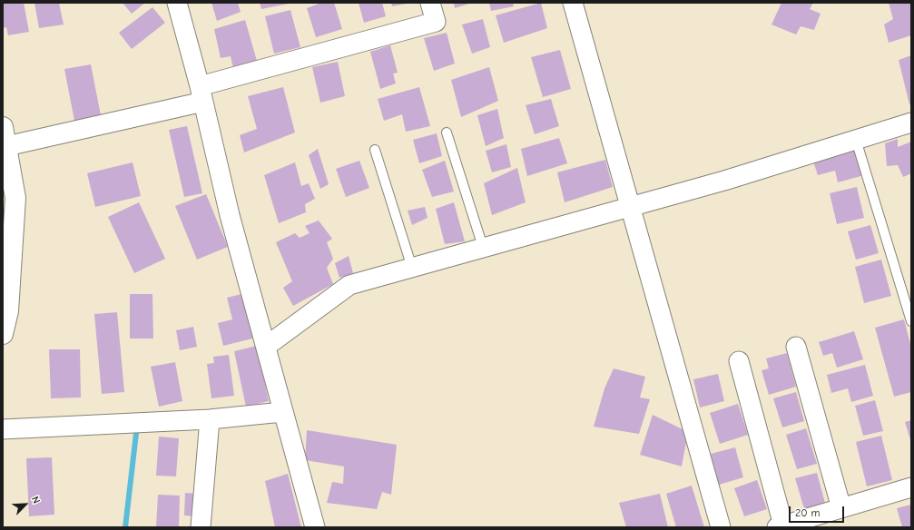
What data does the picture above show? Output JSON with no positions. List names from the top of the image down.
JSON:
{
  "scale_bar": "20 m",
  "north": "top right"
}
